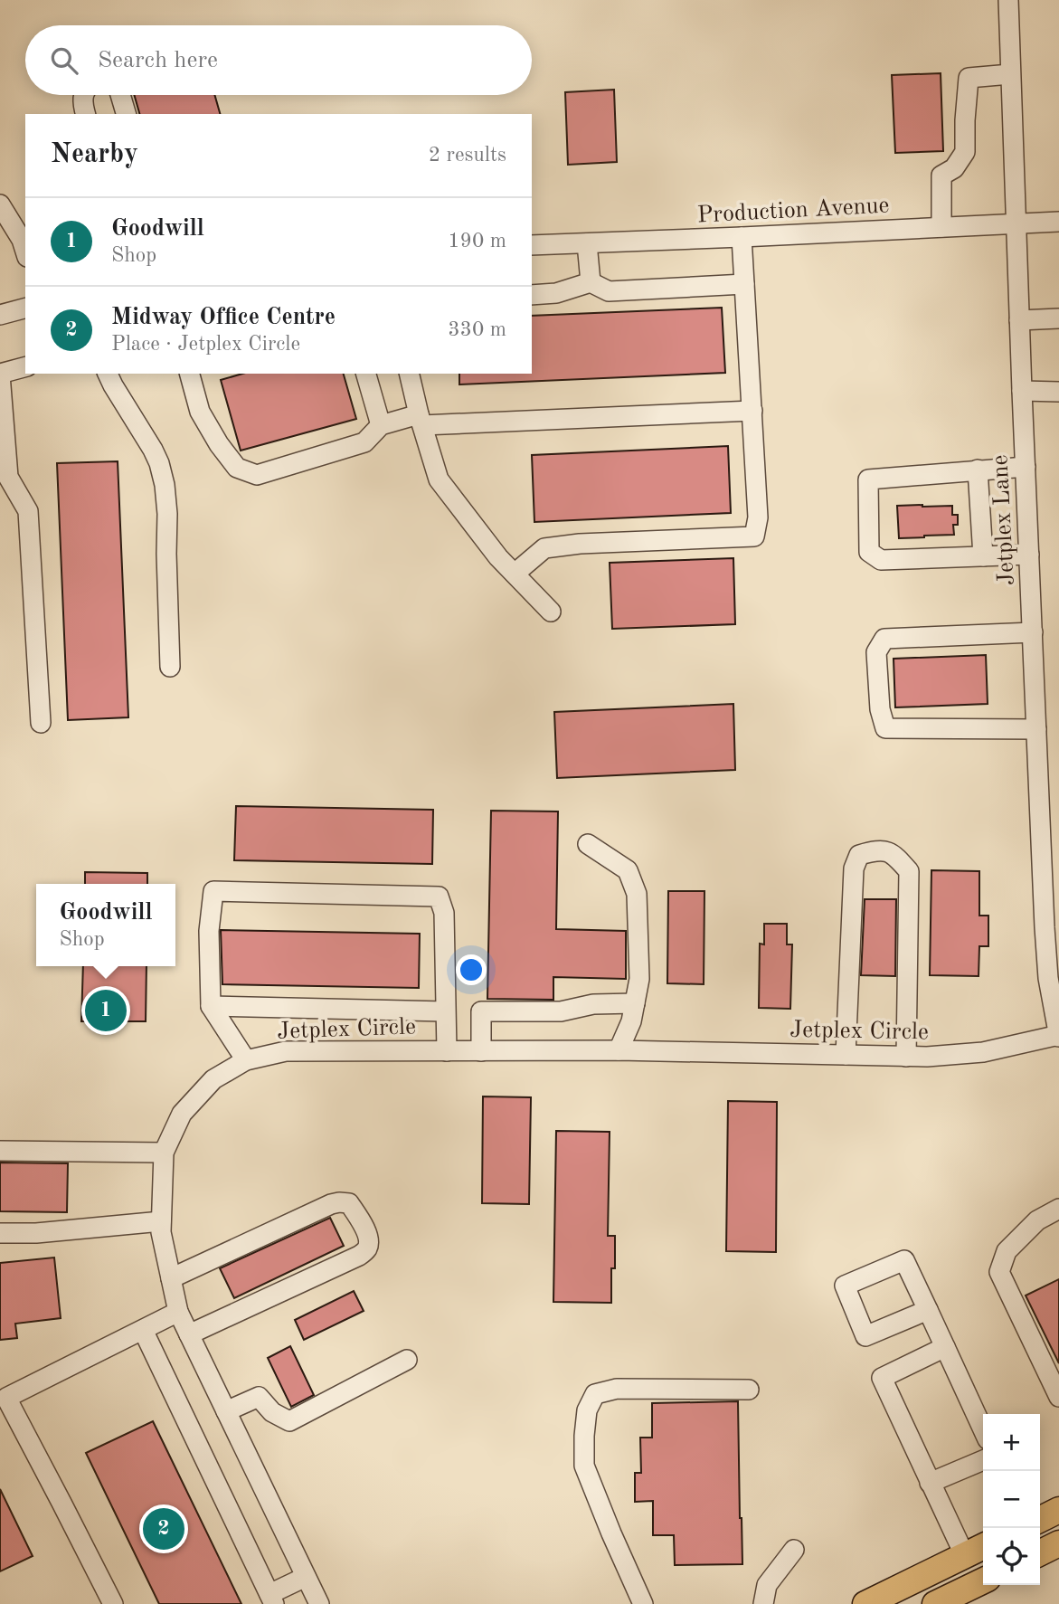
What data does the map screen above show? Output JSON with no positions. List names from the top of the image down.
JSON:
{
  "streets": {
    "street": ["Production Avenue", "Jetplex Lane", "Jetplex Circle"]
  },
  "crossings": [
    ["Production Avenue", "Jetplex Lane"],
    ["Jetplex Lane", "Jetplex Circle"]
  ],
  "page": {
    "search": "Search here",
    "heading": ["Nearby", "2 results"],
    "list": [
      {
        "mark": "1",
        "name": "Goodwill",
        "note": "Shop",
        "value": "190 m"
      },
      {
        "mark": "2",
        "name": "Midway Office Centre",
        "note": "Place · Jetplex Circle",
        "value": "330 m"
      }
    ],
    "popup": ["Goodwill", "Shop"],
    "pins": ["1", "2"],
    "map_buttons": ["+", "−"]
  }
}
